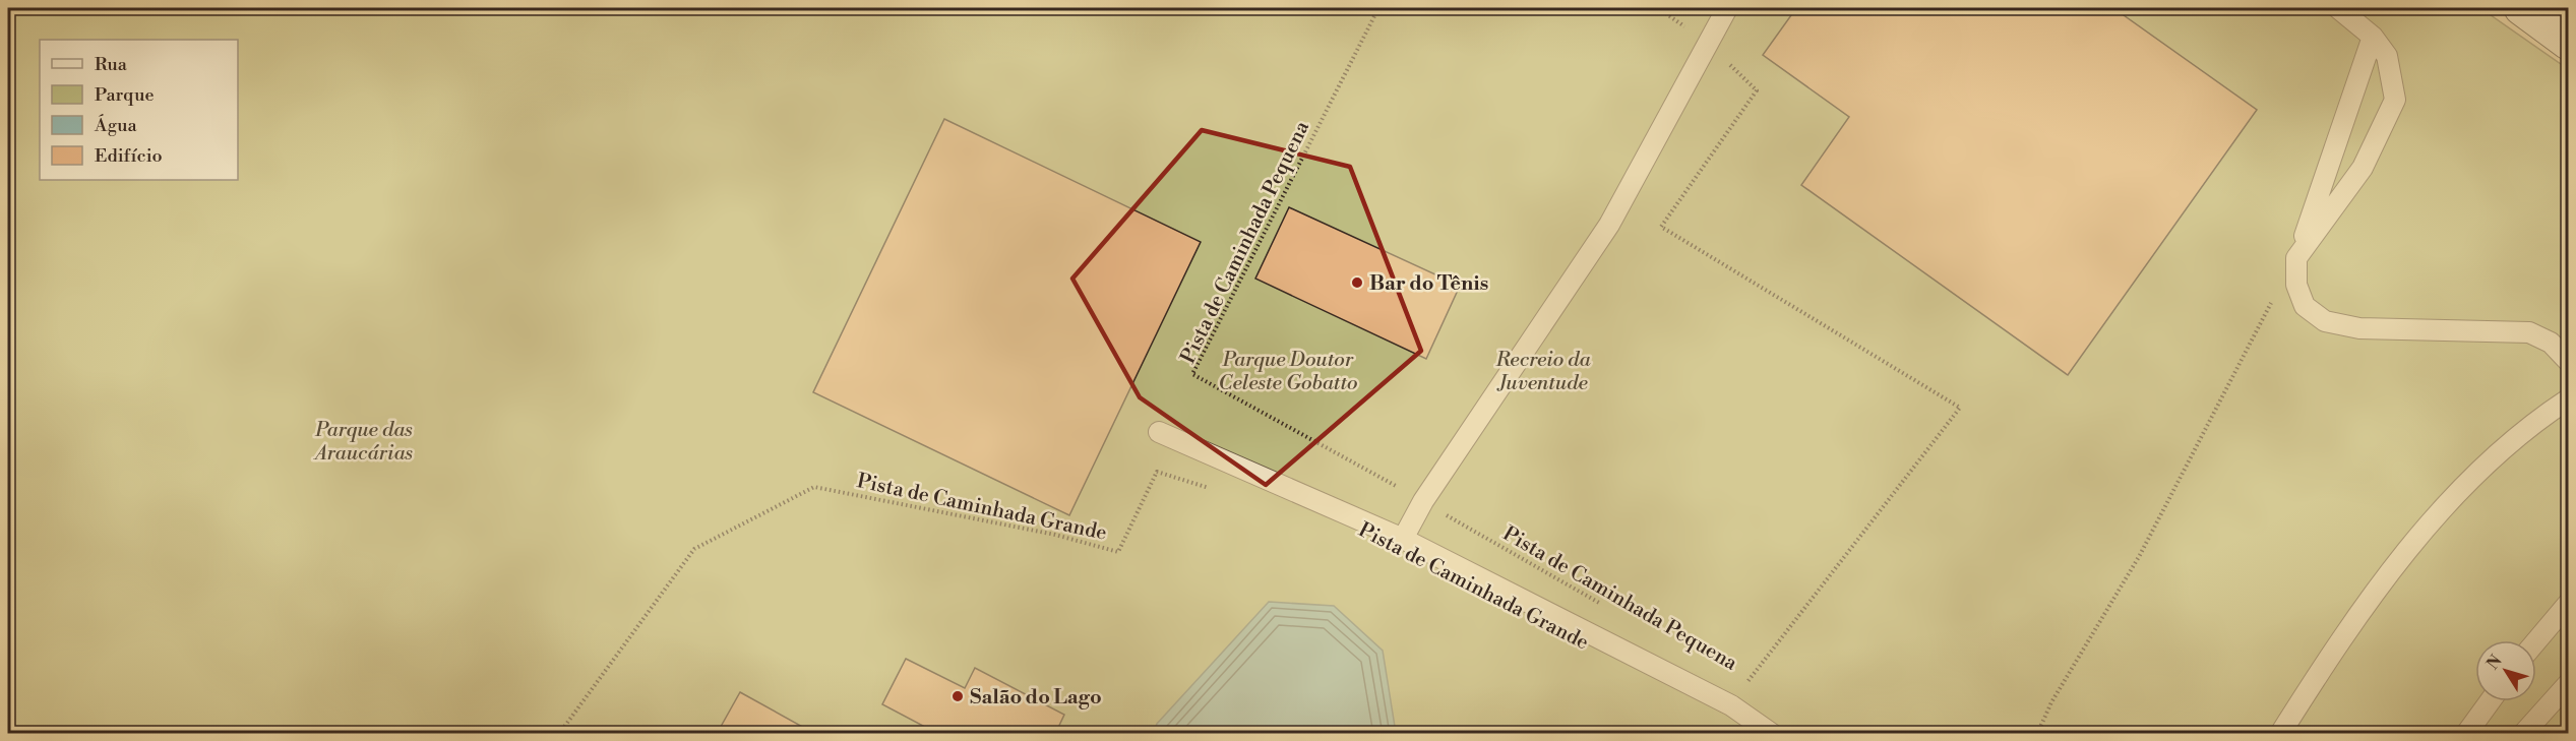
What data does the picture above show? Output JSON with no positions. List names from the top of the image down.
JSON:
{
  "streets": {
    "path": ["Pista de Caminhada Pequena", "Pista de Caminhada Grande"]
  },
  "parks": ["Parque Doutor Celeste Gobatto", "Recreio da Juventude", "Parque das Araucárias"],
  "places": ["Bar do Tênis", "Salão do Lago"],
  "legend": [
    "Rua",
    "Parque",
    "Água",
    "Edifício"
  ],
  "north": "top left"
}
